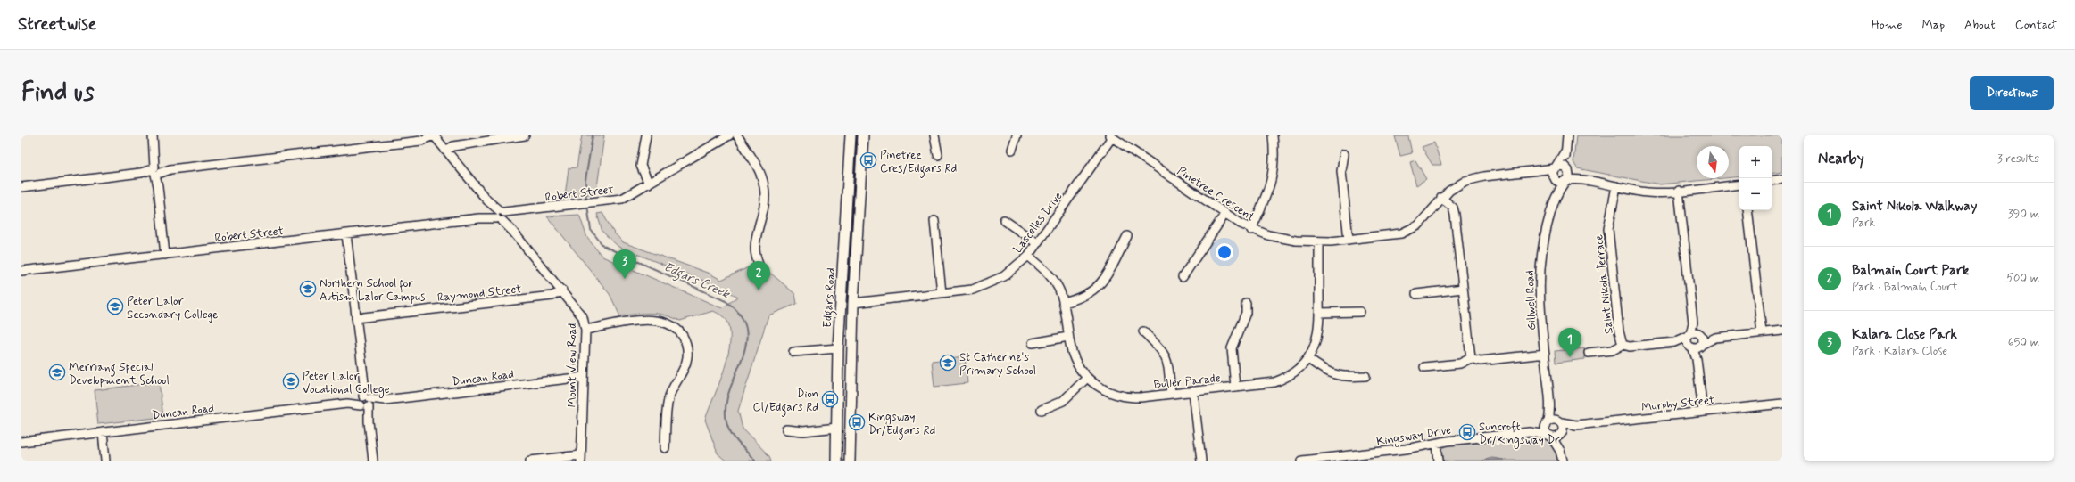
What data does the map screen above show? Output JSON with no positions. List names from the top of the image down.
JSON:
{
  "streets": {
    "main road": ["Edgars Road"],
    "street": [
      "Robert Street",
      "Pinetree Crescent",
      "Lascelles Drive",
      "Saint Nikola Terrace",
      "Raymond Street",
      "Gillwell Road",
      "Mount View Road",
      "Duncan Road",
      "Buller Parade",
      "Murphy Street",
      "Kingsway Drive"
    ]
  },
  "crossings": [
    ["Robert Street", "Mount View Road"],
    ["Pinetree Crescent", "Lascelles Drive"],
    ["Pinetree Crescent", "Gillwell Road"],
    ["Pinetree Crescent", "Buller Parade"],
    ["Lascelles Drive", "Buller Parade"],
    ["Raymond Street", "Mount View Road"],
    ["Gillwell Road", "Murphy Street"],
    ["Gillwell Road", "Kingsway Drive"],
    ["Mount View Road", "Duncan Road"],
    ["Murphy Street", "Kingsway Drive"]
  ],
  "water": ["Edgars Creek"],
  "places": {
    "bus stop": [
      "Pinetree Cres/Edgars Rd",
      "Dion Cl/Edgars Rd",
      "Kingsway Dr/Edgars Rd",
      "Suncroft Dr/Kingsway Dr"
    ],
    "school or university": [
      "Northern School for Autism Lalor Campus",
      "Peter Lalor Secondary College",
      "St Catherine's Primary School",
      "Merriang Special Development School",
      "Peter Lalor Vocational College"
    ]
  },
  "north": "bottom",
  "page": {
    "header": "Streetwise",
    "nav": [
      "Home",
      "Map",
      "About",
      "Contact"
    ],
    "buttons": "Directions",
    "title": "Find us",
    "heading": ["Nearby", "3 results"],
    "map_buttons": ["+", "−"],
    "list": [
      {
        "mark": "1",
        "name": "Saint Nikola Walkway",
        "note": "Park",
        "value": "390 m"
      },
      {
        "mark": "2",
        "name": "Balmain Court Park",
        "note": "Park · Balmain Court",
        "value": "500 m"
      },
      {
        "mark": "3",
        "name": "Kalara Close Park",
        "note": "Park · Kalara Close",
        "value": "650 m"
      }
    ],
    "pins": ["3", "2", "1"]
  }
}
